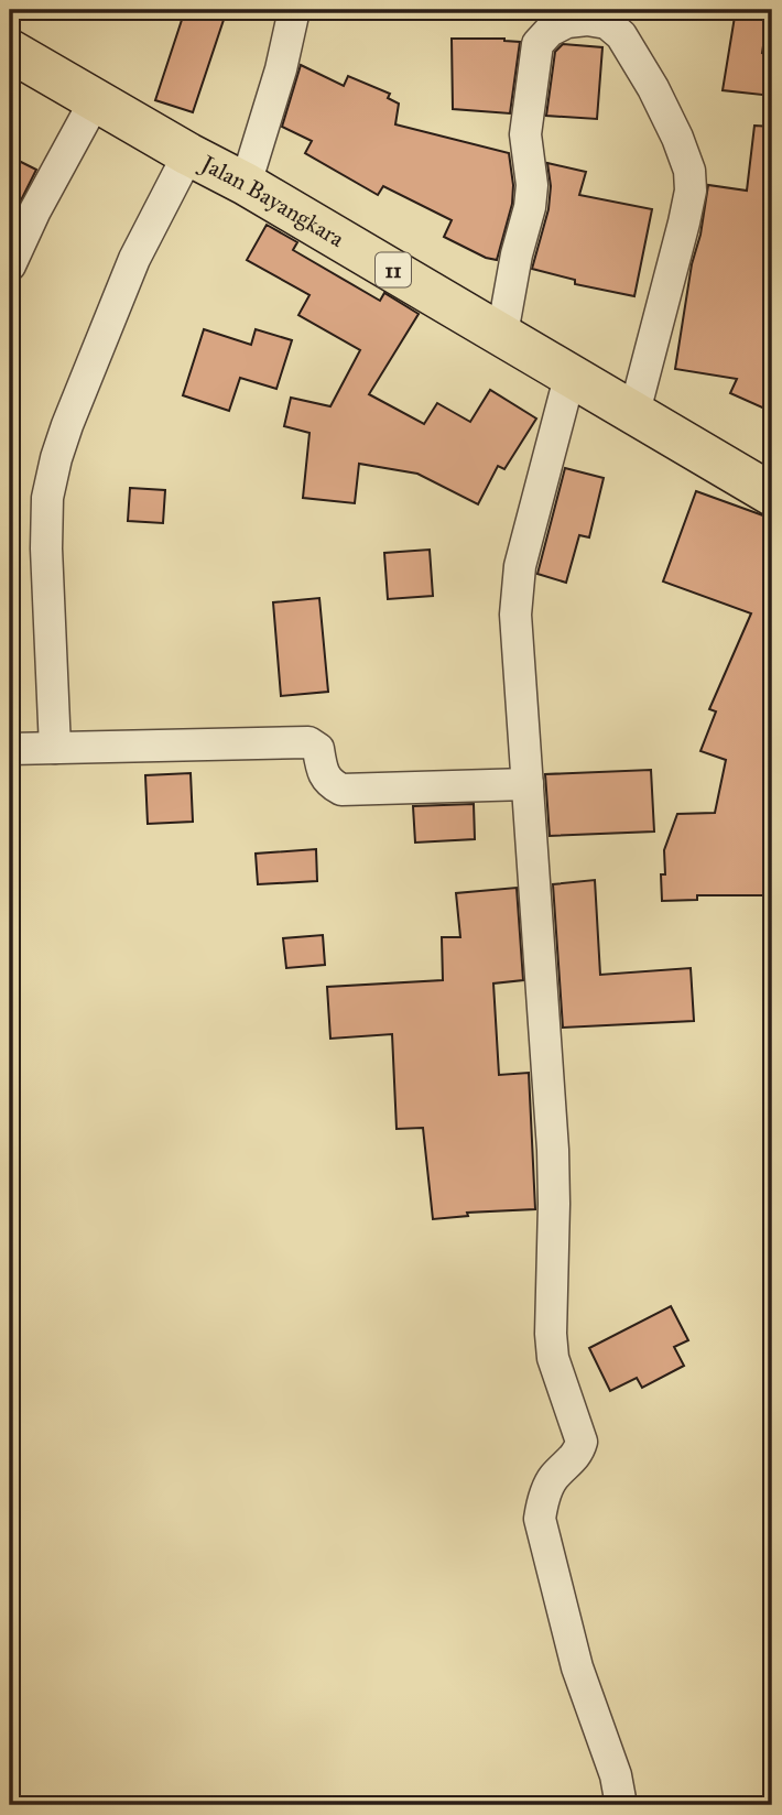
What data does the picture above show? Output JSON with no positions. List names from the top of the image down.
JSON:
{
  "streets": {
    "highway": ["Jalan Bayangkara", "11"]
  }
}
